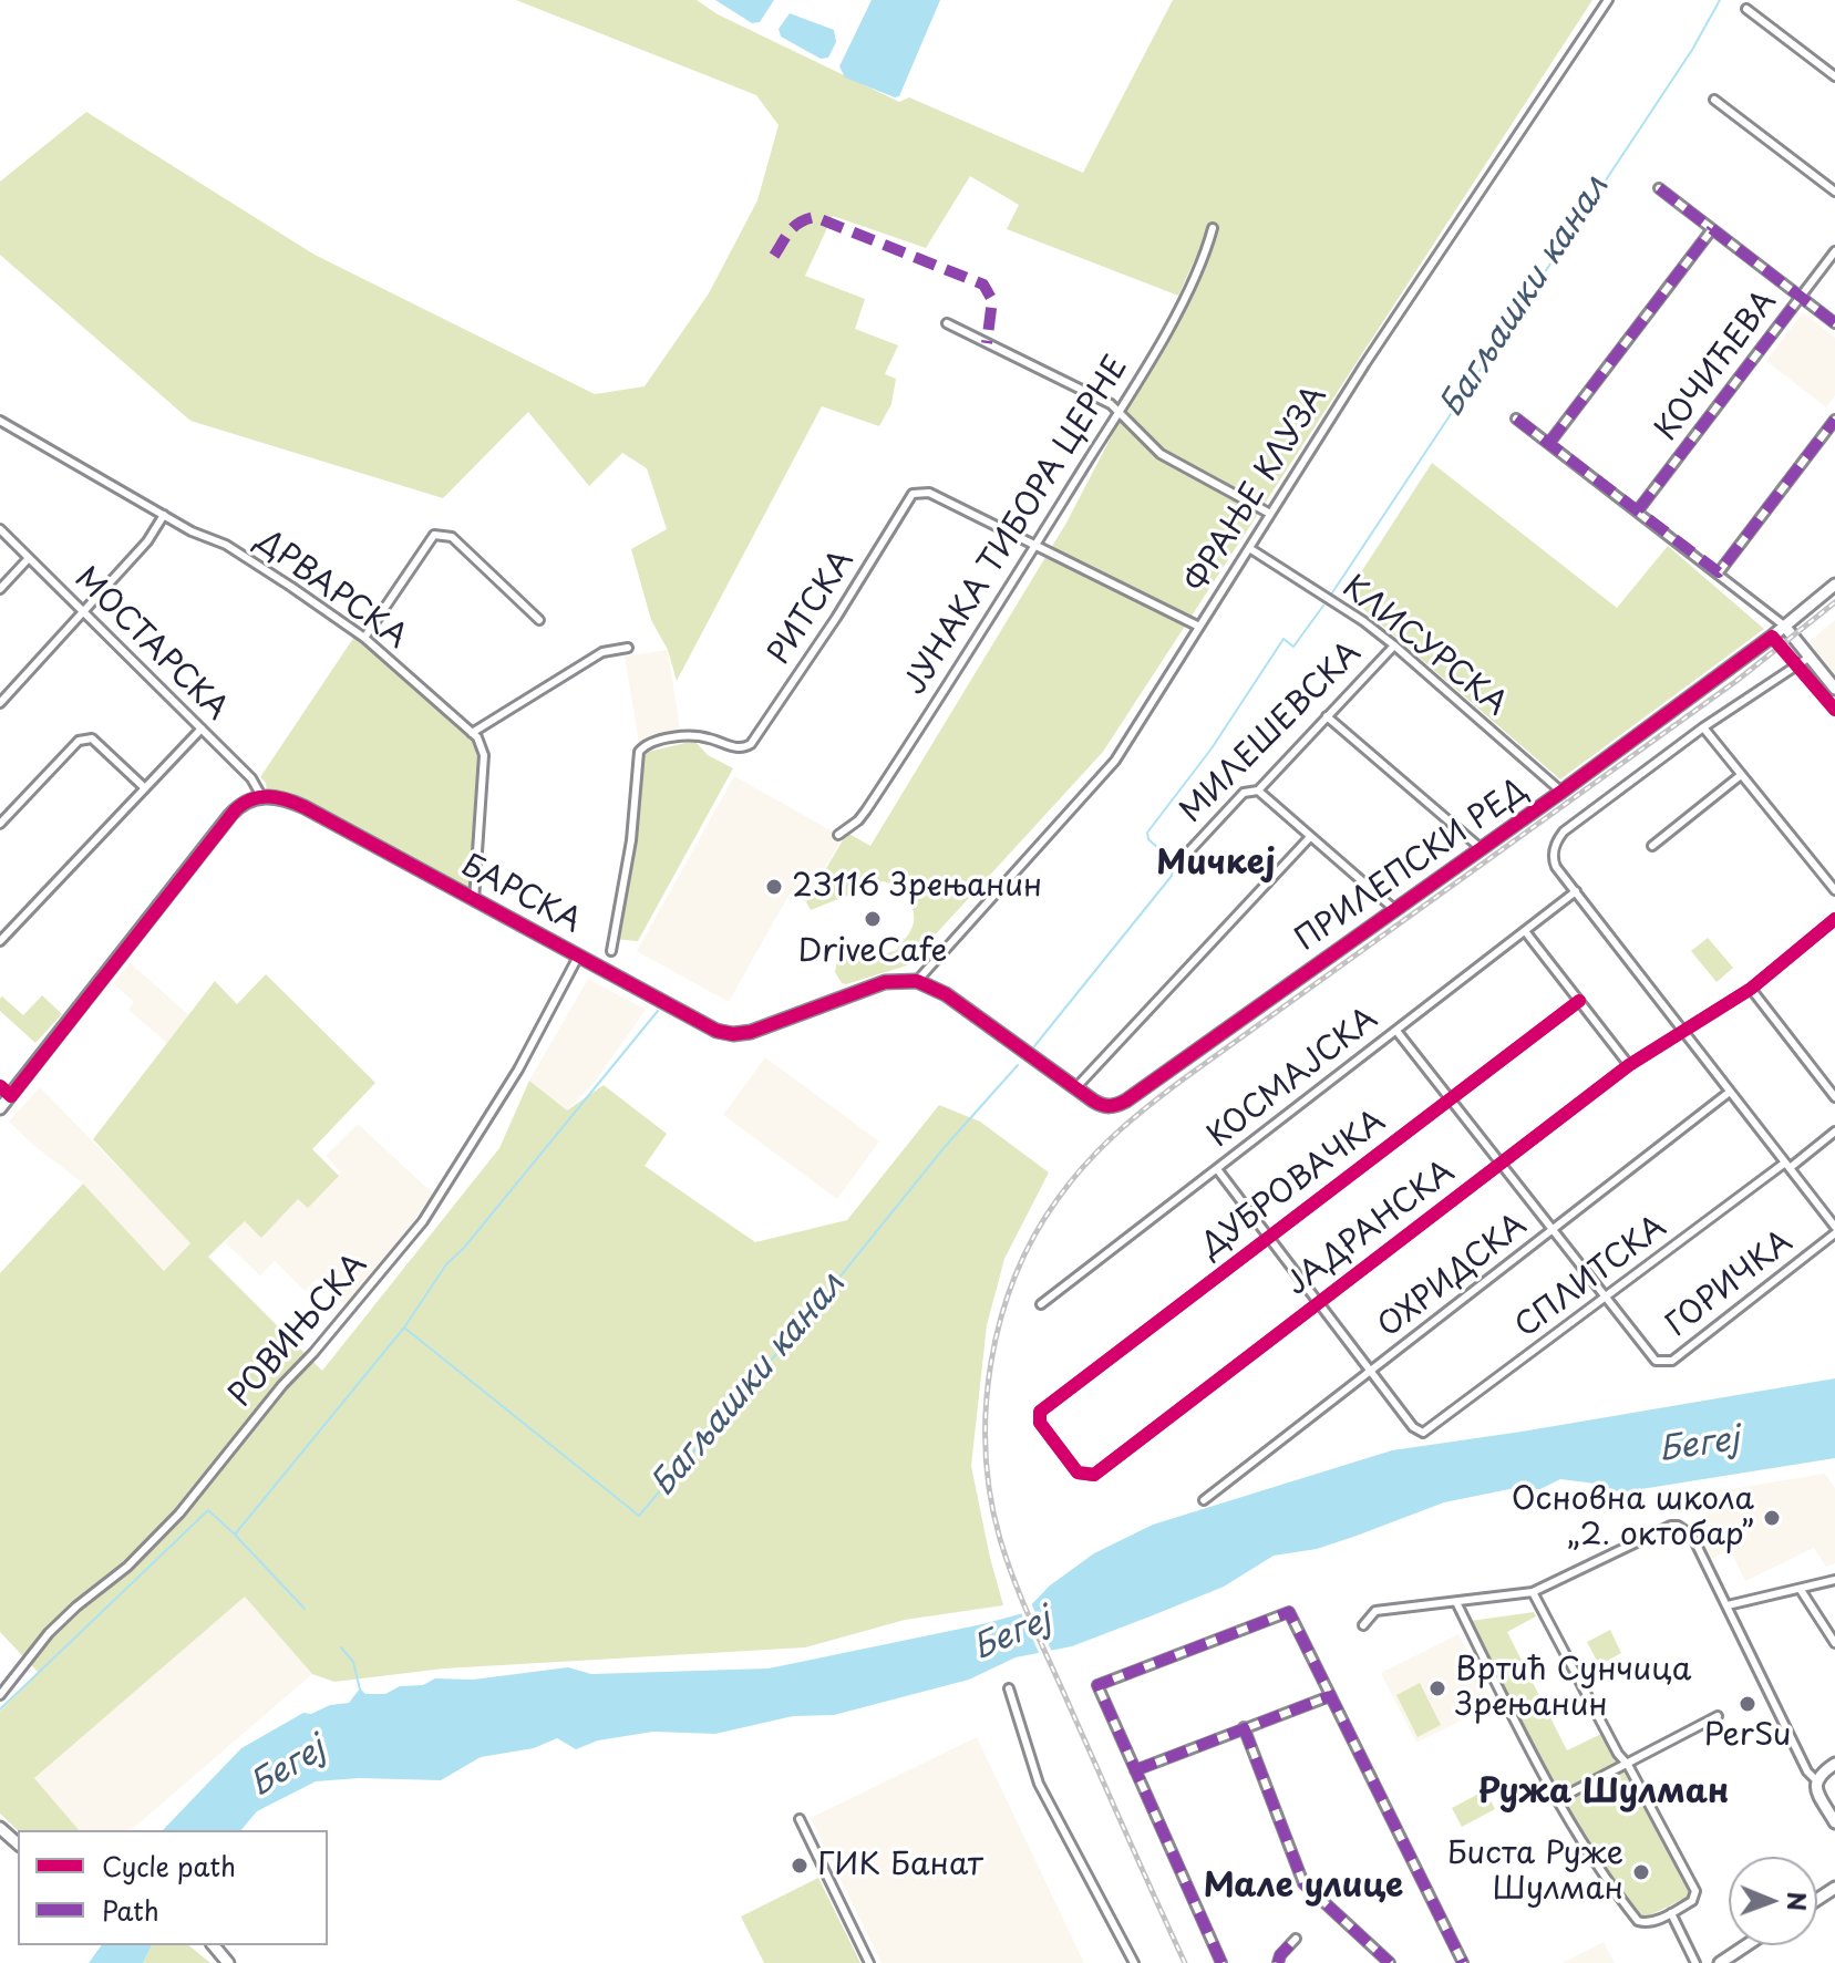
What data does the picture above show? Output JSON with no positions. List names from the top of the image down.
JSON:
{
  "streets": {
    "street": [
      "КОЧИЋЕВА",
      "ФРАЊЕ КЛУЗА",
      "ЈУНАКА ТИБОРА ЦЕРНЕ",
      "ДРВАРСКА",
      "РИТСКА",
      "МОСТАРСКА",
      "КЛИСУРСКА",
      "МИЛЕШЕВСКА",
      "ПРИЛЕПСКИ РЕД",
      "БАРСКА",
      "КОСМАЈСКА",
      "ДУБРОВАЧКА",
      "ЈАДРАНСКА",
      "ОХРИДСКА",
      "СПЛИТСКА",
      "ГОРИЧКА",
      "РОВИЊСКА"
    ]
  },
  "crossings": [
    ["ФРАЊЕ КЛУЗА", "РИТСКА"],
    ["ФРАЊЕ КЛУЗА", "КЛИСУРСКА"],
    ["ФРАЊЕ КЛУЗА", "ПРИЛЕПСКИ РЕД"],
    ["ФРАЊЕ КЛУЗА", "БАРСКА"],
    ["ЈУНАКА ТИБОРА ЦЕРНЕ", "РИТСКА"],
    ["МОСТАРСКА", "БАРСКА"],
    ["КЛИСУРСКА", "МИЛЕШЕВСКА"],
    ["КЛИСУРСКА", "ПРИЛЕПСКИ РЕД"],
    ["ПРИЛЕПСКИ РЕД", "БАРСКА"],
    ["БАРСКА", "РОВИЊСКА"],
    ["ДУБРОВАЧКА", "ЈАДРАНСКА"],
    ["ОХРИДСКА", "СПЛИТСКА"],
    ["СПЛИТСКА", "ГОРИЧКА"]
  ],
  "districts": ["Мичкеј", "Ружа Шулман", "Мале улице"],
  "water": ["Багљашки канал", "Бегеј"],
  "places": [
    "23116 Зрењанин",
    "DriveCafe",
    "Основна школа „2. октобар”",
    "Вртић Сунчица Зрењанин",
    "PerSu",
    "ГИК Банат",
    "Биста Руже Шулман"
  ],
  "legend": ["Cycle path", "Path"],
  "north": "right"
}
